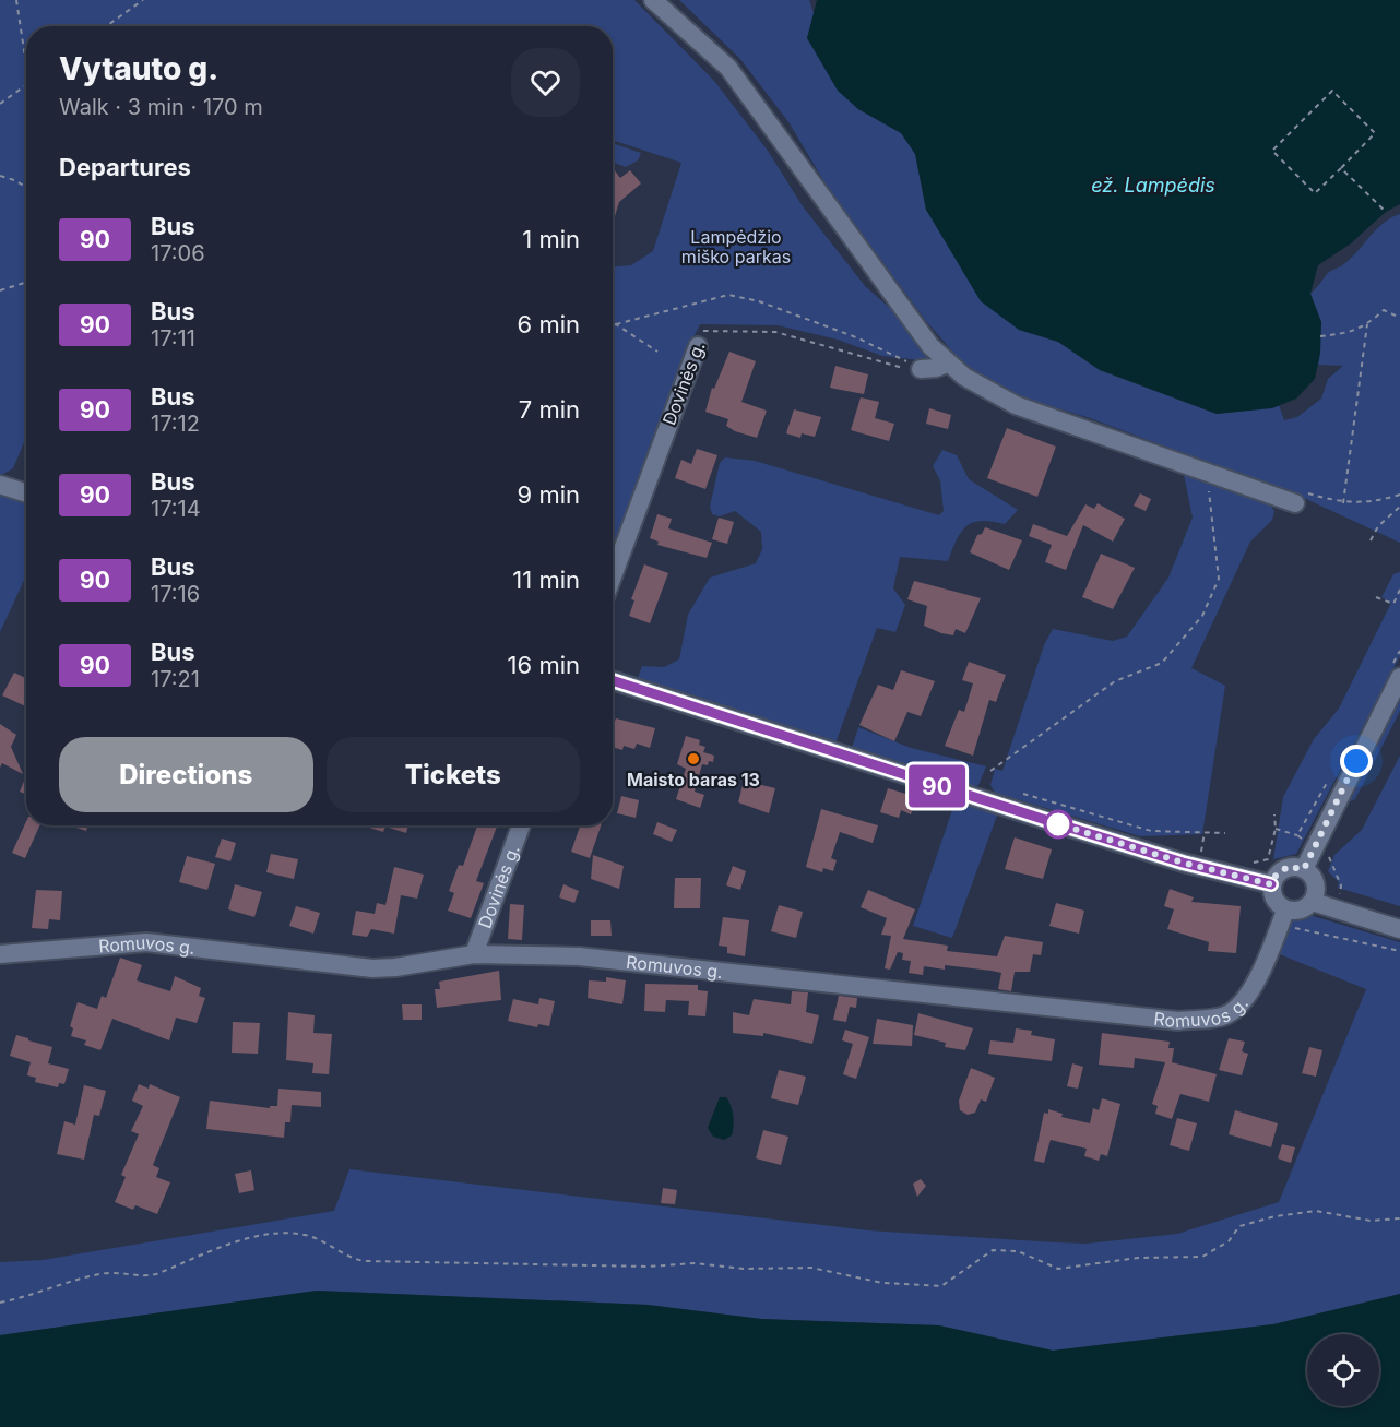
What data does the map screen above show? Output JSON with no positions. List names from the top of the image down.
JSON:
{
  "streets": {
    "street": ["Dovinės g.", "Romuvos g."]
  },
  "crossings": [
    ["Dovinės g.", "Romuvos g."]
  ],
  "water": ["ež. Lampėdis"],
  "parks": ["Lampėdžio miško parkas"],
  "places": ["Maisto baras 13"],
  "lines": ["bus line 90"],
  "page": {
    "on_map": "90",
    "heading": [
      ["Vytauto g.", "Walk · 3 min · 170 m"],
      "Departures"
    ],
    "list": [
      {
        "mark": "90",
        "name": "Bus",
        "note": "17:06",
        "value": "1 min"
      },
      {
        "mark": "90",
        "name": "Bus",
        "note": "17:11",
        "value": "6 min"
      },
      {
        "mark": "90",
        "name": "Bus",
        "note": "17:12",
        "value": "7 min"
      },
      {
        "mark": "90",
        "name": "Bus",
        "note": "17:14",
        "value": "9 min"
      },
      {
        "mark": "90",
        "name": "Bus",
        "note": "17:16",
        "value": "11 min"
      },
      {
        "mark": "90",
        "name": "Bus",
        "note": "17:21",
        "value": "16 min"
      }
    ],
    "buttons": ["Directions", "Tickets"]
  }
}
